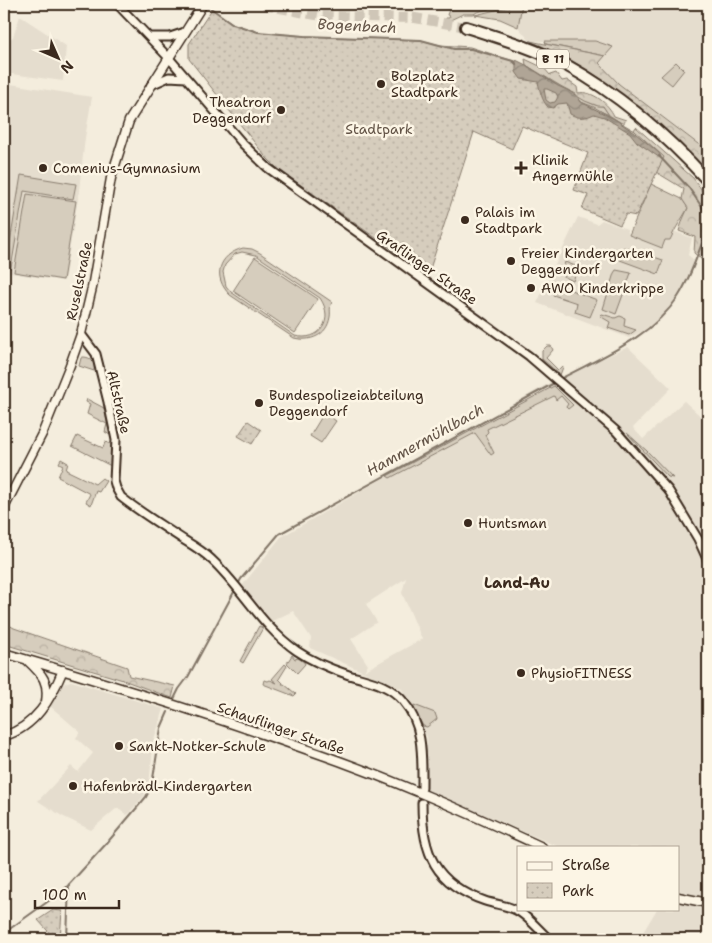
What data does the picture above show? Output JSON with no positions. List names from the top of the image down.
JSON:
{
  "streets": {
    "highway": ["B 11"],
    "main road": ["Ruselstraße", "Schauflinger Straße"],
    "street": ["Graflinger Straße", "Altstraße"]
  },
  "crossings": [
    ["Graflinger Straße", "Ruselstraße"],
    ["Ruselstraße", "Altstraße"]
  ],
  "districts": ["Land-Au"],
  "water": ["Bogenbach", "Hammermühlbach"],
  "parks": ["Stadtpark"],
  "places": {
    "other": [
      "Bolzplatz Stadtpark",
      "Theatron Deggendorf",
      "Comenius-Gymnasium",
      "Palais im Stadtpark",
      "Freier Kindergarten Deggendorf",
      "AWO Kinderkrippe",
      "Bundespolizeiabteilung Deggendorf",
      "Huntsman",
      "PhysioFITNESS",
      "Sankt-Notker-Schule",
      "Hafenbrädl-Kindergarten"
    ],
    "health": ["Klinik Angermühle"]
  },
  "legend": ["Straße", "Park"],
  "scale_bar": "100 m",
  "north": "bottom right"
}
